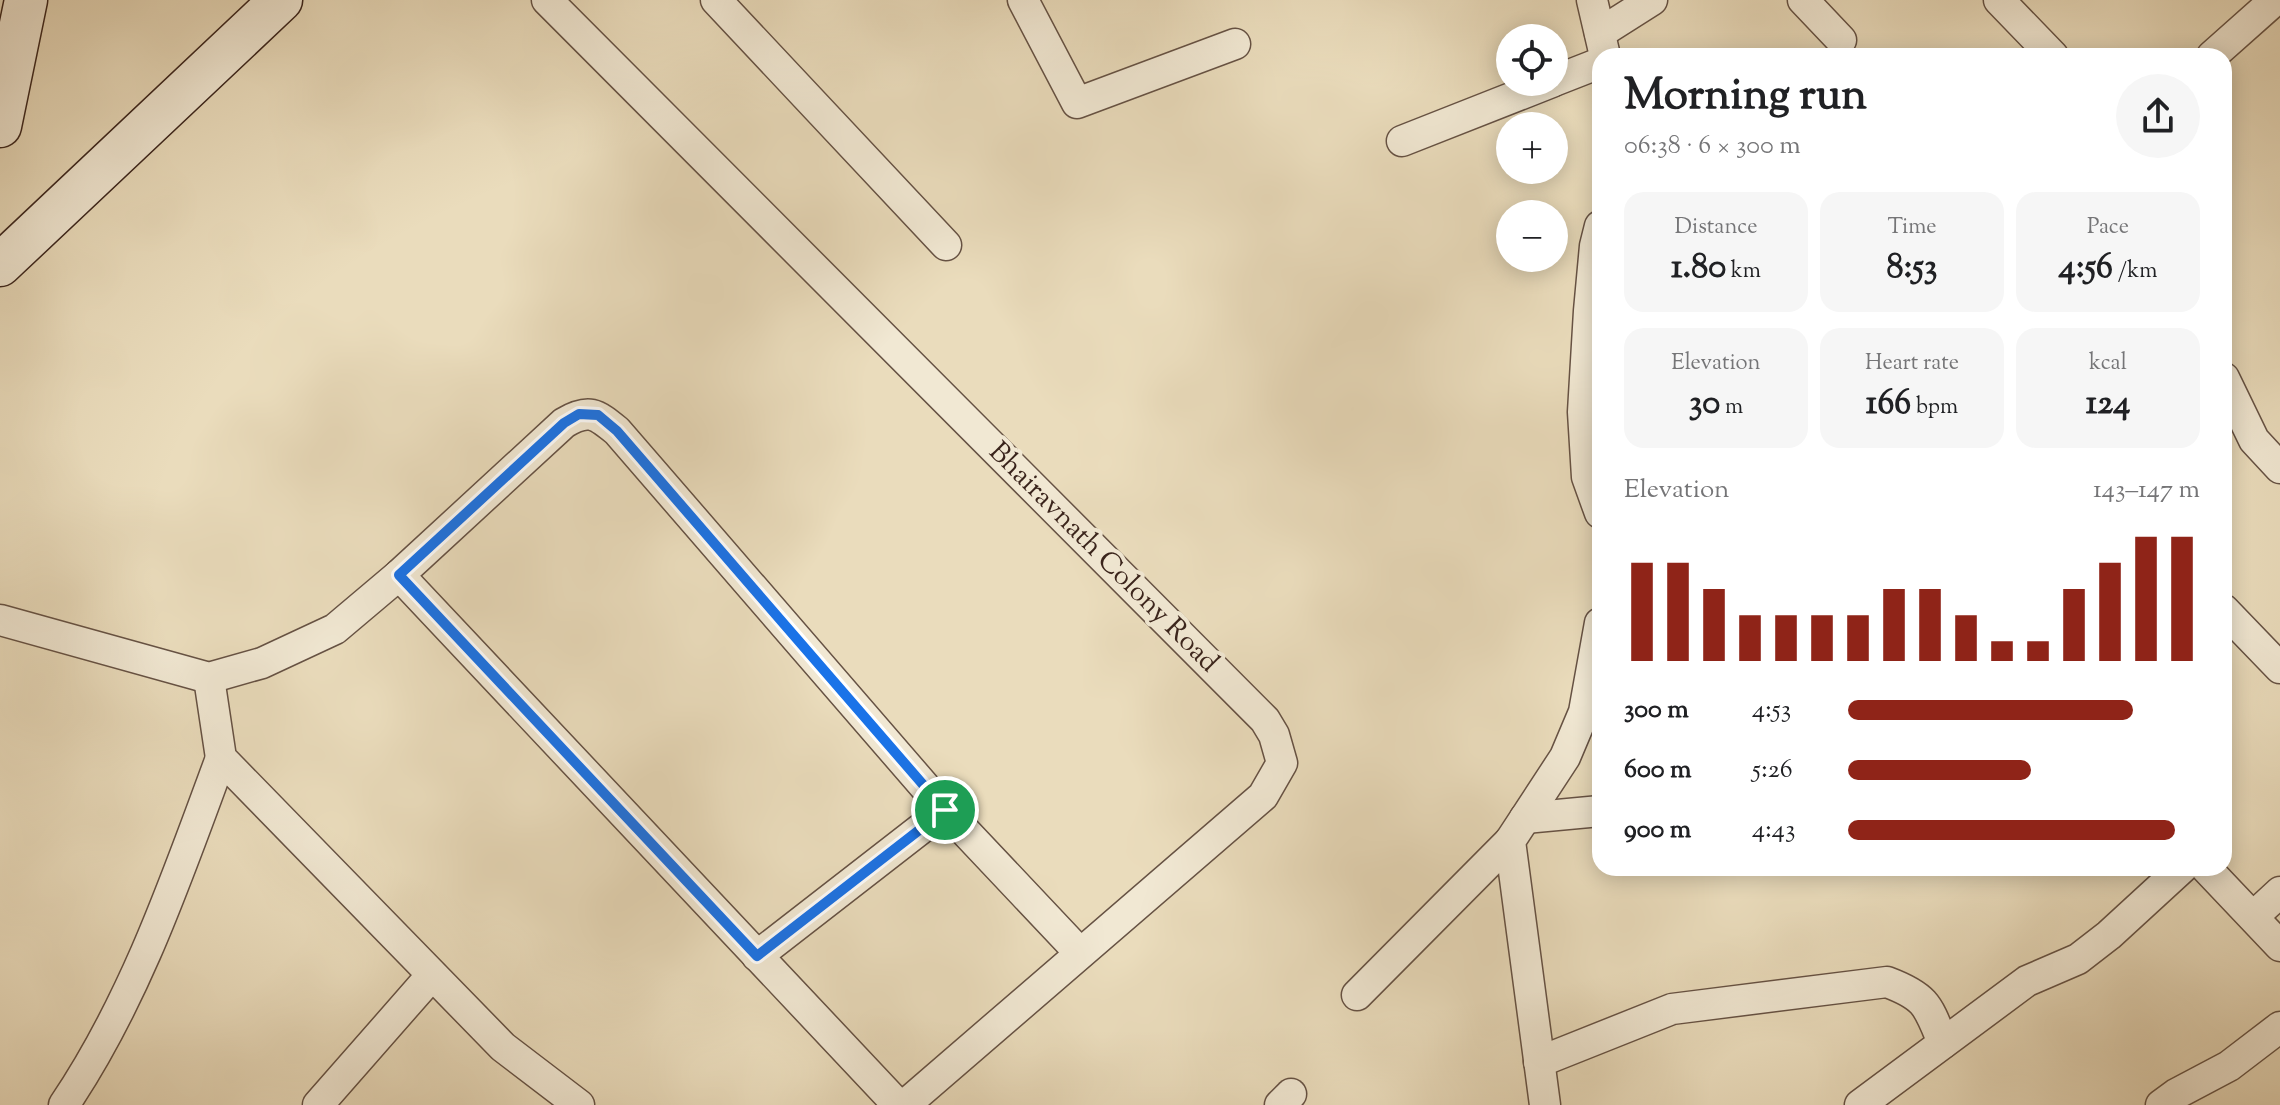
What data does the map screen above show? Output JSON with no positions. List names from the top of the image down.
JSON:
{
  "streets": {
    "street": ["Bhairavnath Colony Road"]
  },
  "page": {
    "map_buttons": ["+", "−"],
    "heading": ["Morning run", "06:38 · 6 × 300 m"],
    "stats": [
      ["Distance", "1.80 km"],
      ["Time", "8:53"],
      ["Pace", "4:56 /km"],
      ["Elevation", "30 m"],
      ["Heart rate", "166 bpm"],
      ["kcal", "124"]
    ],
    "chart": ["Elevation", "143–147 m"],
    "list": [
      {
        "name": "300 m",
        "note": "4:53"
      },
      {
        "name": "600 m",
        "note": "5:26"
      },
      {
        "name": "900 m",
        "note": "4:43"
      }
    ]
  }
}
